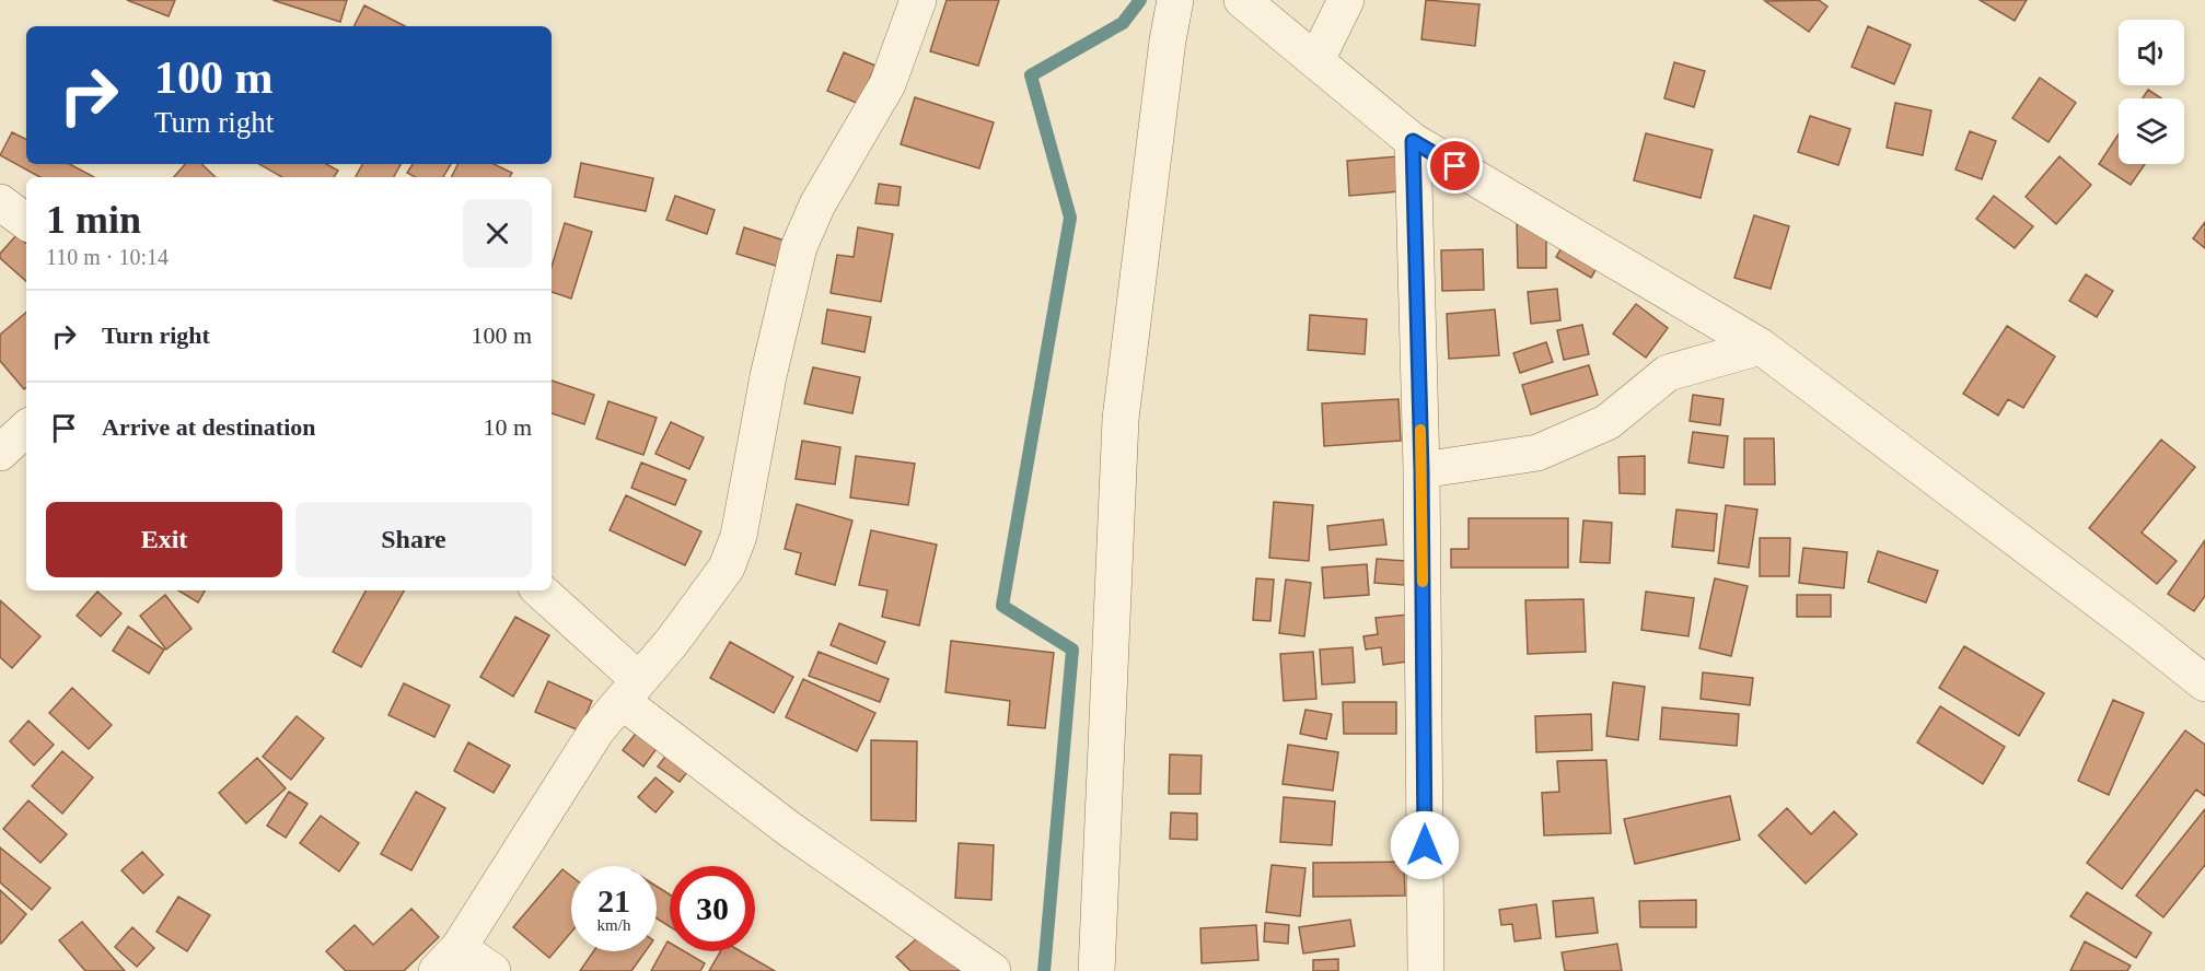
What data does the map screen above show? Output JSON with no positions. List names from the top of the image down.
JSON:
{
  "page": {
    "turn": ["100 m", "Turn right"],
    "heading": ["1 min", "110 m · 10:14"],
    "list": [
      {
        "name": "Turn right",
        "value": "100 m"
      },
      {
        "name": "Arrive at destination",
        "value": "10 m"
      }
    ],
    "buttons": ["Exit", "Share"],
    "speed": "21 km/h",
    "limit": "30"
  }
}
